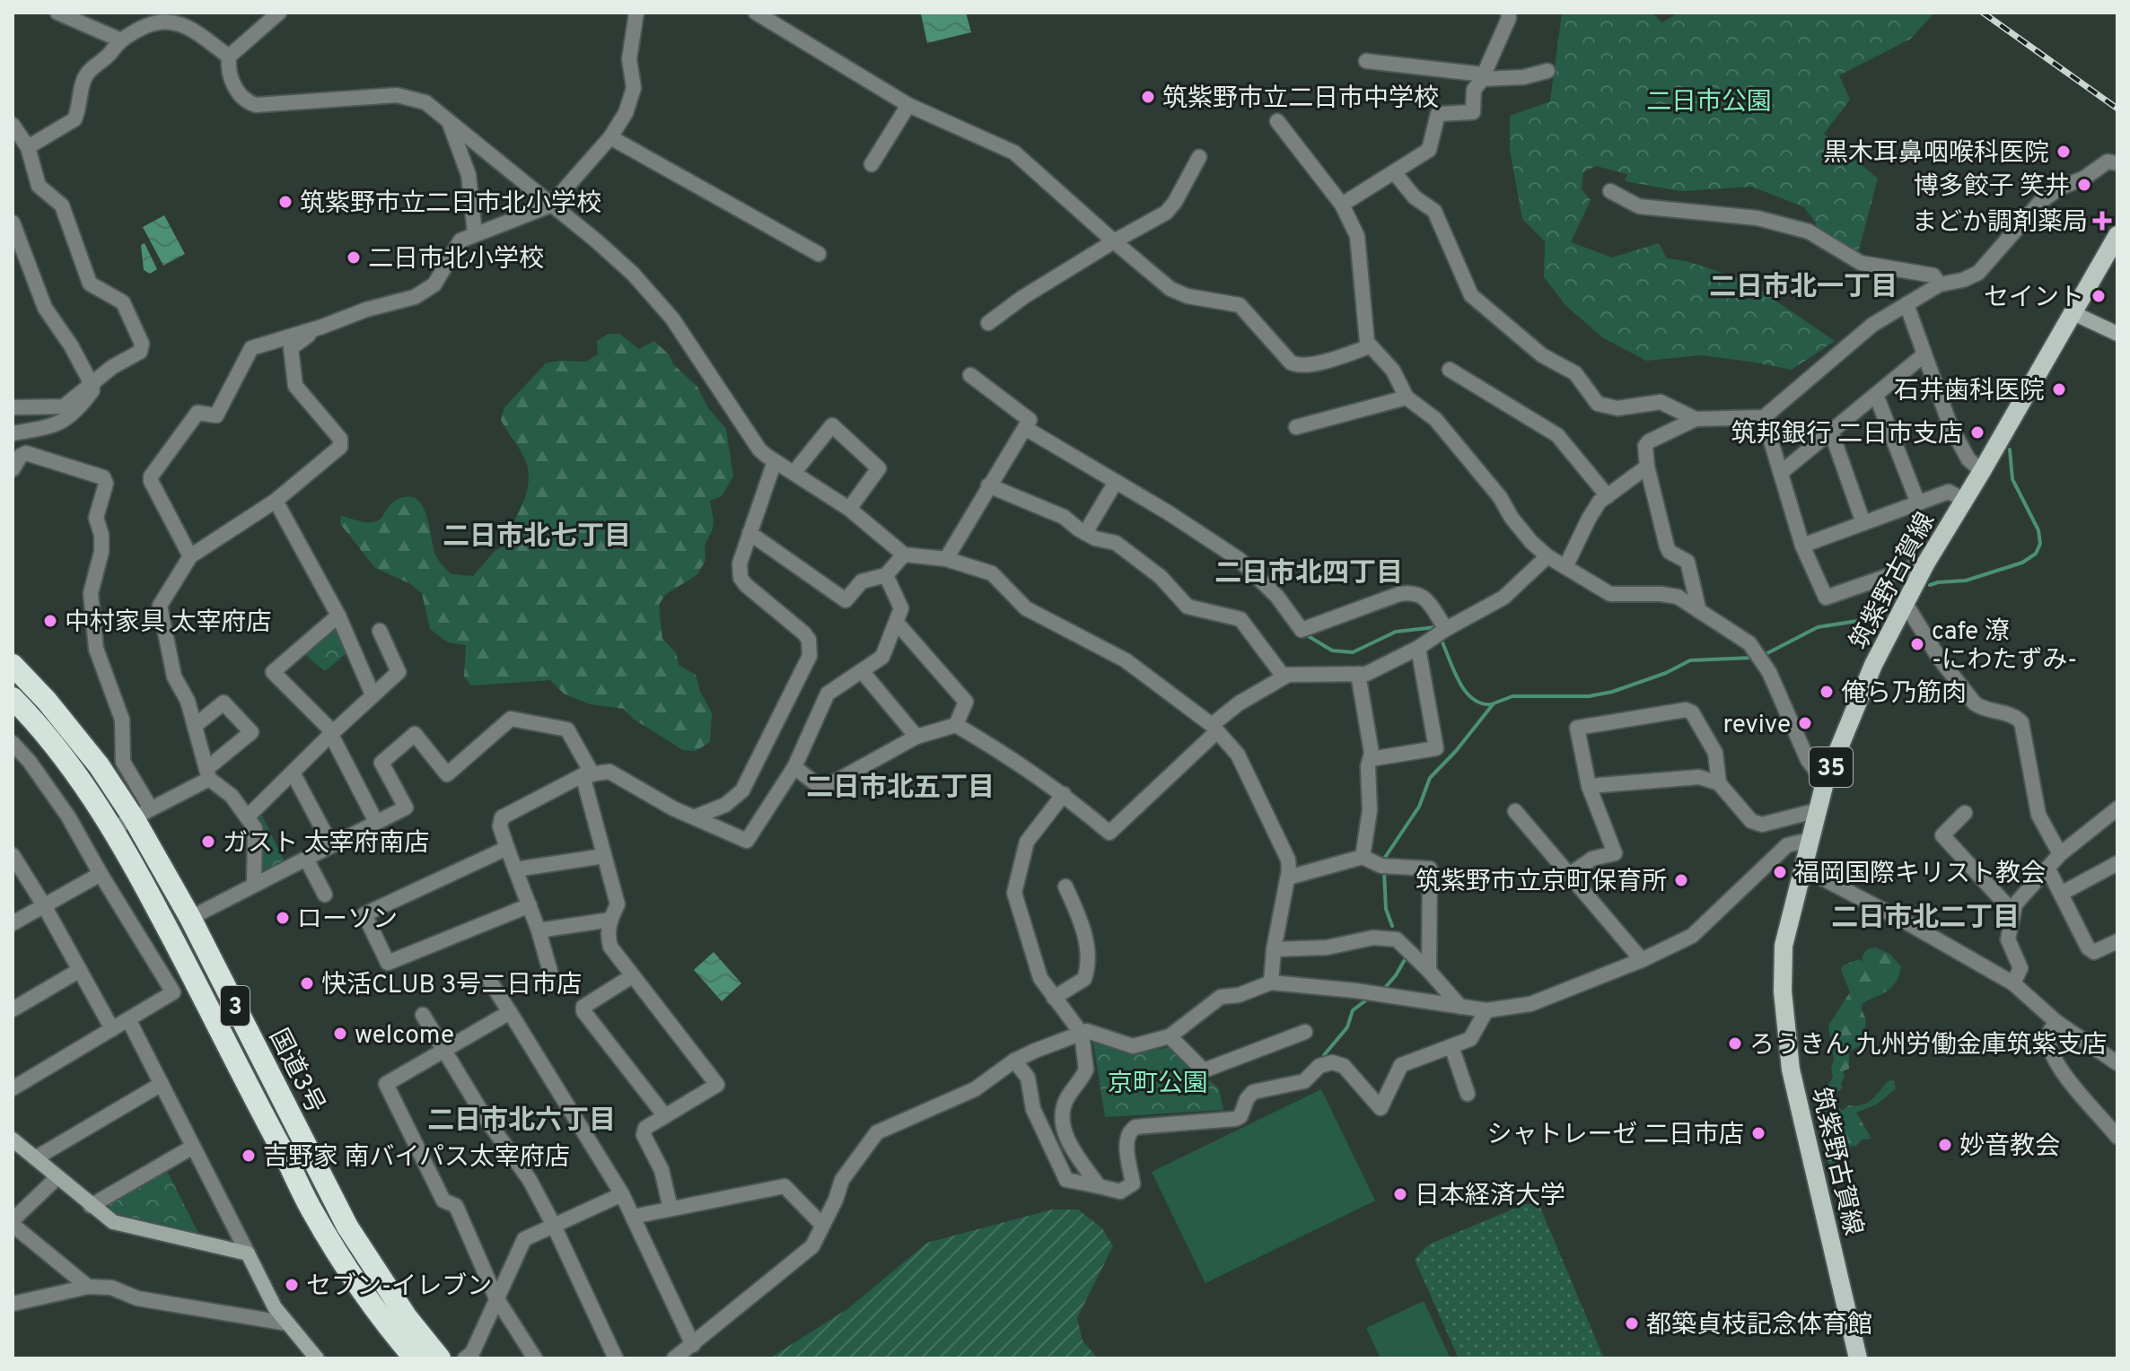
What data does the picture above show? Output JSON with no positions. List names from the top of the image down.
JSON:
{
  "streets": {
    "highway": ["3", "国道3号"],
    "main road": ["筑紫野古賀線", "35"]
  },
  "districts": [
    "二日市北一丁目",
    "二日市北七丁目",
    "二日市北四丁目",
    "二日市北五丁目",
    "二日市北二丁目",
    "二日市北六丁目"
  ],
  "parks": ["二日市公園", "京町公園"],
  "places": {
    "other": [
      "筑紫野市立二日市中学校",
      "黒木耳鼻咽喉科医院",
      "博多餃子 笑井",
      "筑紫野市立二日市北小学校",
      "二日市北小学校",
      "セイント",
      "石井歯科医院",
      "筑邦銀行 二日市支店",
      "中村家具 太宰府店",
      "cafe 潦 -にわたずみ-",
      "俺ら乃筋肉",
      "revive",
      "ガスト 太宰府南店",
      "福岡国際キリスト教会",
      "筑紫野市立京町保育所",
      "ローソン",
      "快活CLUB 3号二日市店",
      "welcome",
      "ろうきん 九州労働金庫筑紫支店",
      "シャトレーゼ 二日市店",
      "妙音教会",
      "吉野家 南バイパス太宰府店",
      "日本経済大学",
      "セブン-イレブン",
      "都築貞枝記念体育館"
    ],
    "health": ["まどか調剤薬局"]
  }
}
